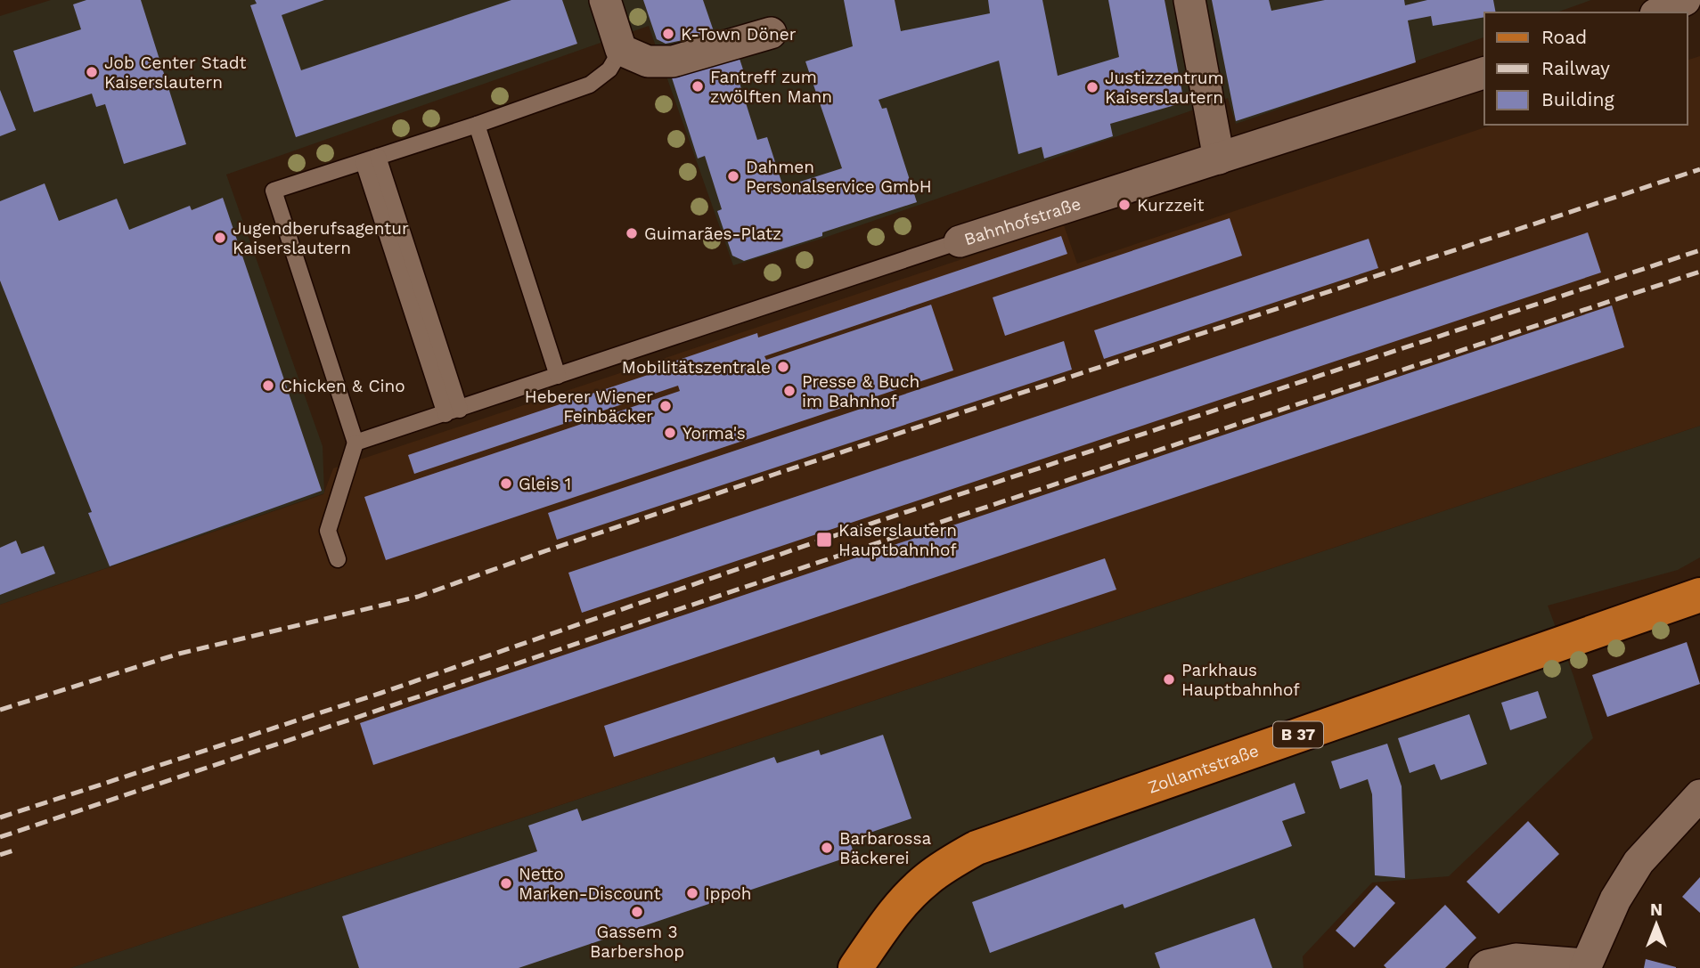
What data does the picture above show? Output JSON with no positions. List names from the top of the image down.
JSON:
{
  "streets": {
    "main road": ["B 37", "Zollamtstraße"],
    "street": ["Bahnhofstraße"]
  },
  "places": {
    "other": [
      "K-Town Döner",
      "Job Center Stadt Kaiserslautern",
      "Fantreff zum zwölften Mann",
      "Justizzentrum Kaiserslautern",
      "Dahmen Personalservice GmbH",
      "Kurzzeit",
      "Guimarães-Platz",
      "Jugendberufsagentur Kaiserslautern",
      "Mobilitätszentrale",
      "Chicken & Cino",
      "Presse & Buch im Bahnhof",
      "Heberer Wiener Feinbäcker",
      "Yorma's",
      "Gleis 1",
      "Parkhaus Hauptbahnhof",
      "Barbarossa Bäckerei",
      "Netto Marken-Discount",
      "Ippoh",
      "Gassem 3 Barbershop"
    ],
    "transit": ["Kaiserslautern Hauptbahnhof"]
  },
  "legend": ["Road", "Railway", "Building"],
  "north": "top"
}
